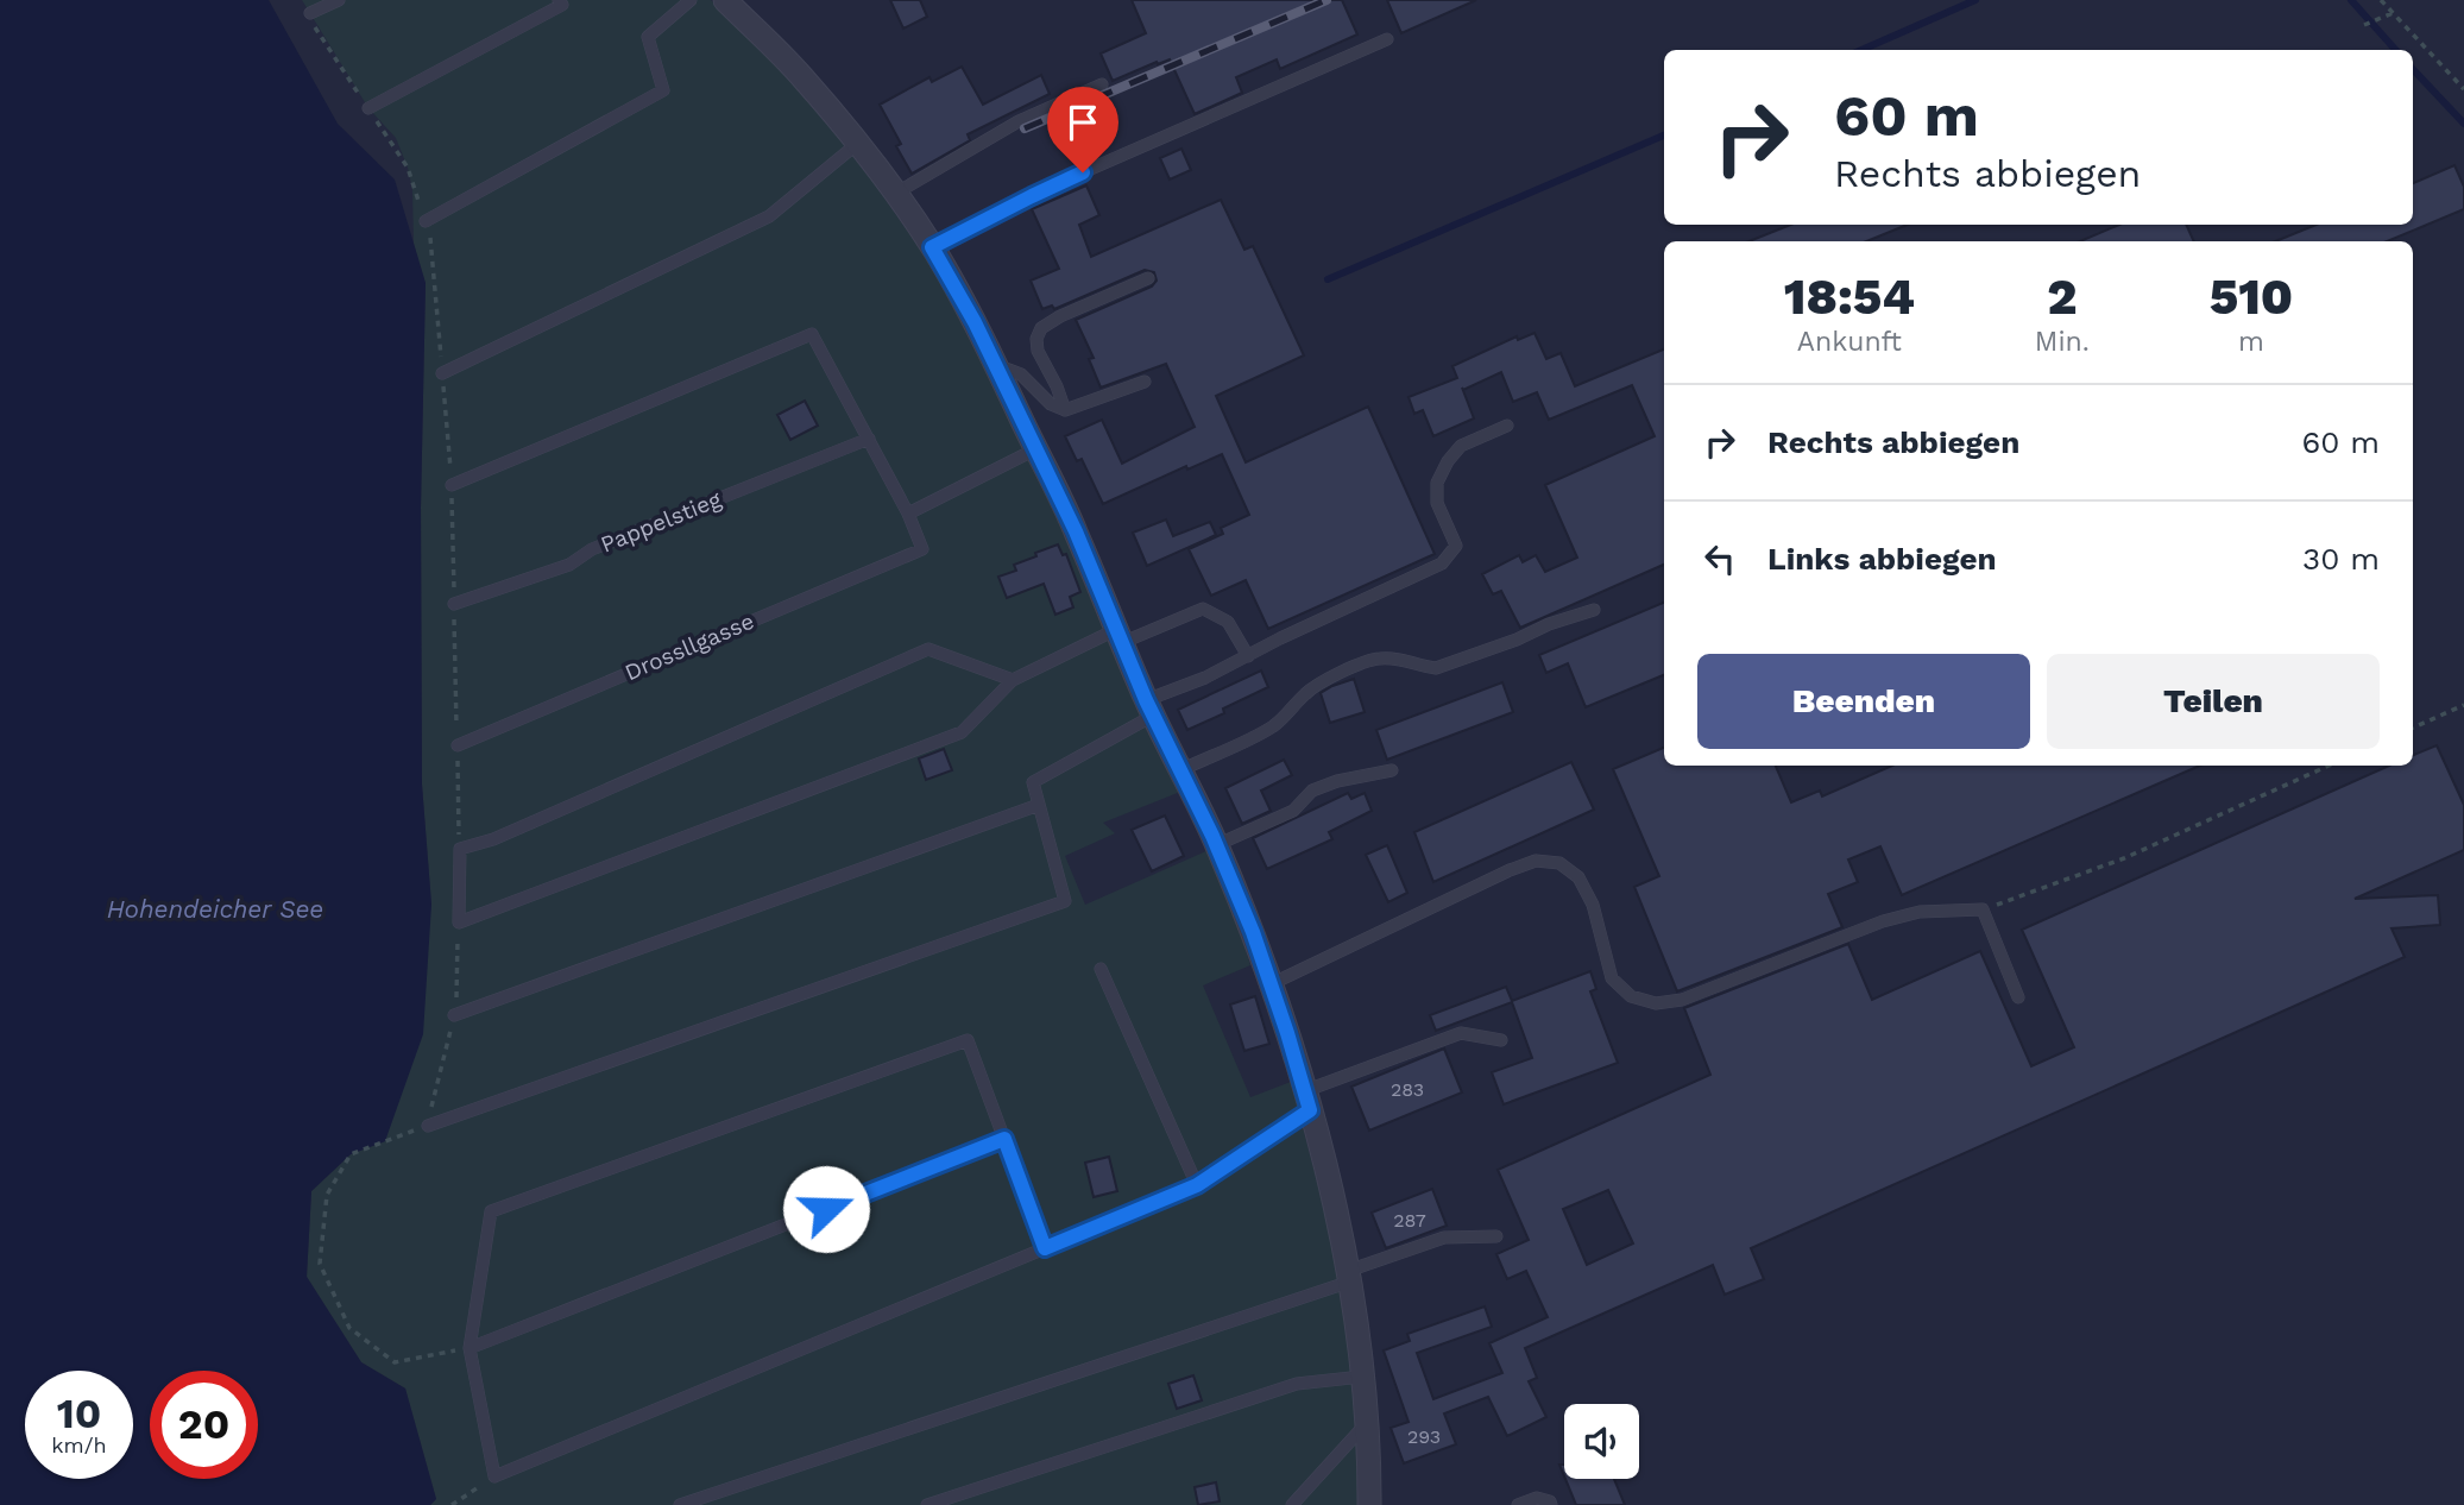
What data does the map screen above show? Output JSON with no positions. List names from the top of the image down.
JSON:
{
  "streets": {
    "lane": ["Pappelstieg", "Drossllgasse"]
  },
  "water": ["Hohendeicher See"],
  "house_numbers": ["283", "287", "293"],
  "page": {
    "turn": ["60 m", "Rechts abbiegen"],
    "eta": [
      "18:54",
      "Ankunft",
      "2",
      "Min.",
      "510",
      "m"
    ],
    "list": [
      {
        "name": "Rechts abbiegen",
        "value": "60 m"
      },
      {
        "name": "Links abbiegen",
        "value": "30 m"
      }
    ],
    "buttons": ["Beenden", "Teilen"],
    "speed": "10 km/h",
    "limit": "20"
  }
}
